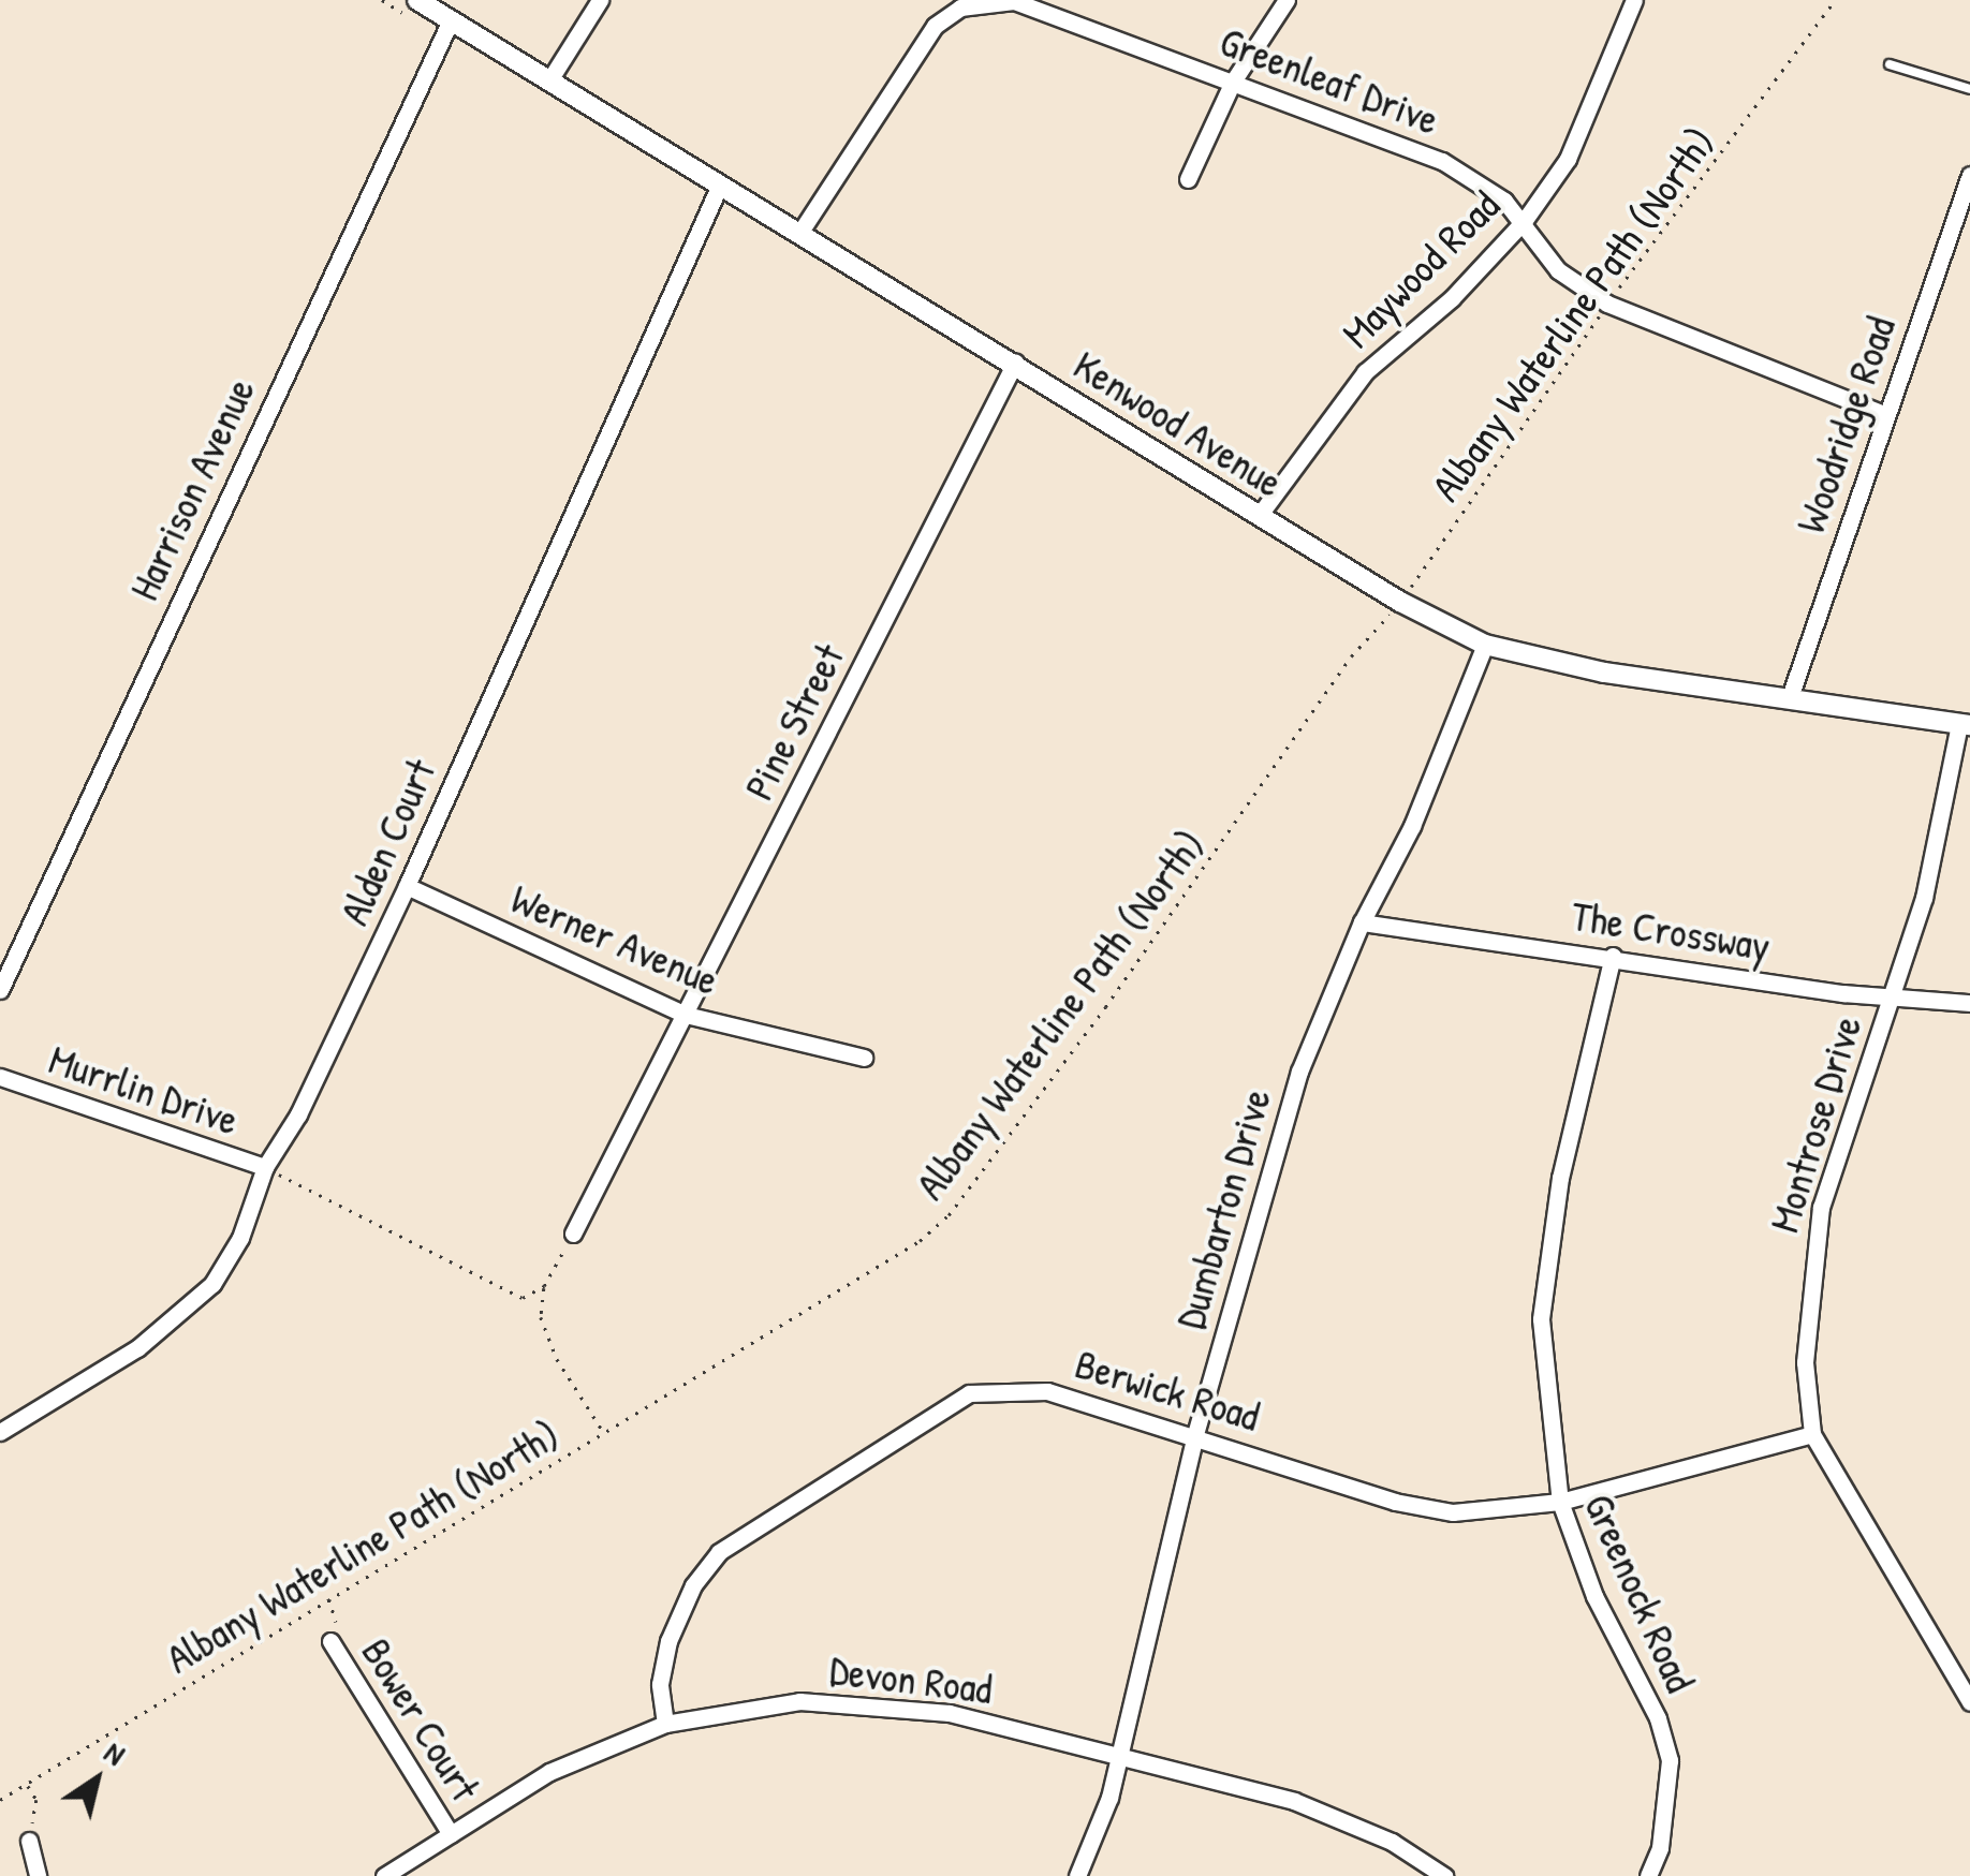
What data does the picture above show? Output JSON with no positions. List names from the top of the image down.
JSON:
{
  "streets": {
    "street": [
      "Greenleaf Drive",
      "Maywood Road",
      "Kenwood Avenue",
      "Woodridge Road",
      "Harrison Avenue",
      "Pine Street",
      "Alden Court",
      "The Crossway",
      "Werner Avenue",
      "Murrlin Drive",
      "Montrose Drive",
      "Dumbarton Drive",
      "Berwick Road",
      "Greenock Road",
      "Devon Road",
      "Bower Court"
    ],
    "path": ["Albany Waterline Path (North)"]
  },
  "crossings": [
    ["Greenleaf Drive", "Maywood Road"],
    ["Greenleaf Drive", "Albany Waterline Path (North)"],
    ["Greenleaf Drive", "Kenwood Avenue"],
    ["Greenleaf Drive", "Woodridge Road"],
    ["Maywood Road", "Kenwood Avenue"],
    ["Albany Waterline Path (North)", "Kenwood Avenue"],
    ["Kenwood Avenue", "Woodridge Road"],
    ["Kenwood Avenue", "Harrison Avenue"],
    ["Kenwood Avenue", "Pine Street"],
    ["Kenwood Avenue", "Alden Court"],
    ["Kenwood Avenue", "Montrose Drive"],
    ["Kenwood Avenue", "Dumbarton Drive"],
    ["Pine Street", "Werner Avenue"],
    ["Alden Court", "Werner Avenue"],
    ["Alden Court", "Murrlin Drive"],
    ["The Crossway", "Montrose Drive"],
    ["The Crossway", "Dumbarton Drive"],
    ["The Crossway", "Greenock Road"],
    ["Montrose Drive", "Berwick Road"],
    ["Dumbarton Drive", "Berwick Road"],
    ["Dumbarton Drive", "Devon Road"],
    ["Berwick Road", "Greenock Road"],
    ["Berwick Road", "Devon Road"],
    ["Devon Road", "Bower Court"]
  ],
  "north": "top right"
}
